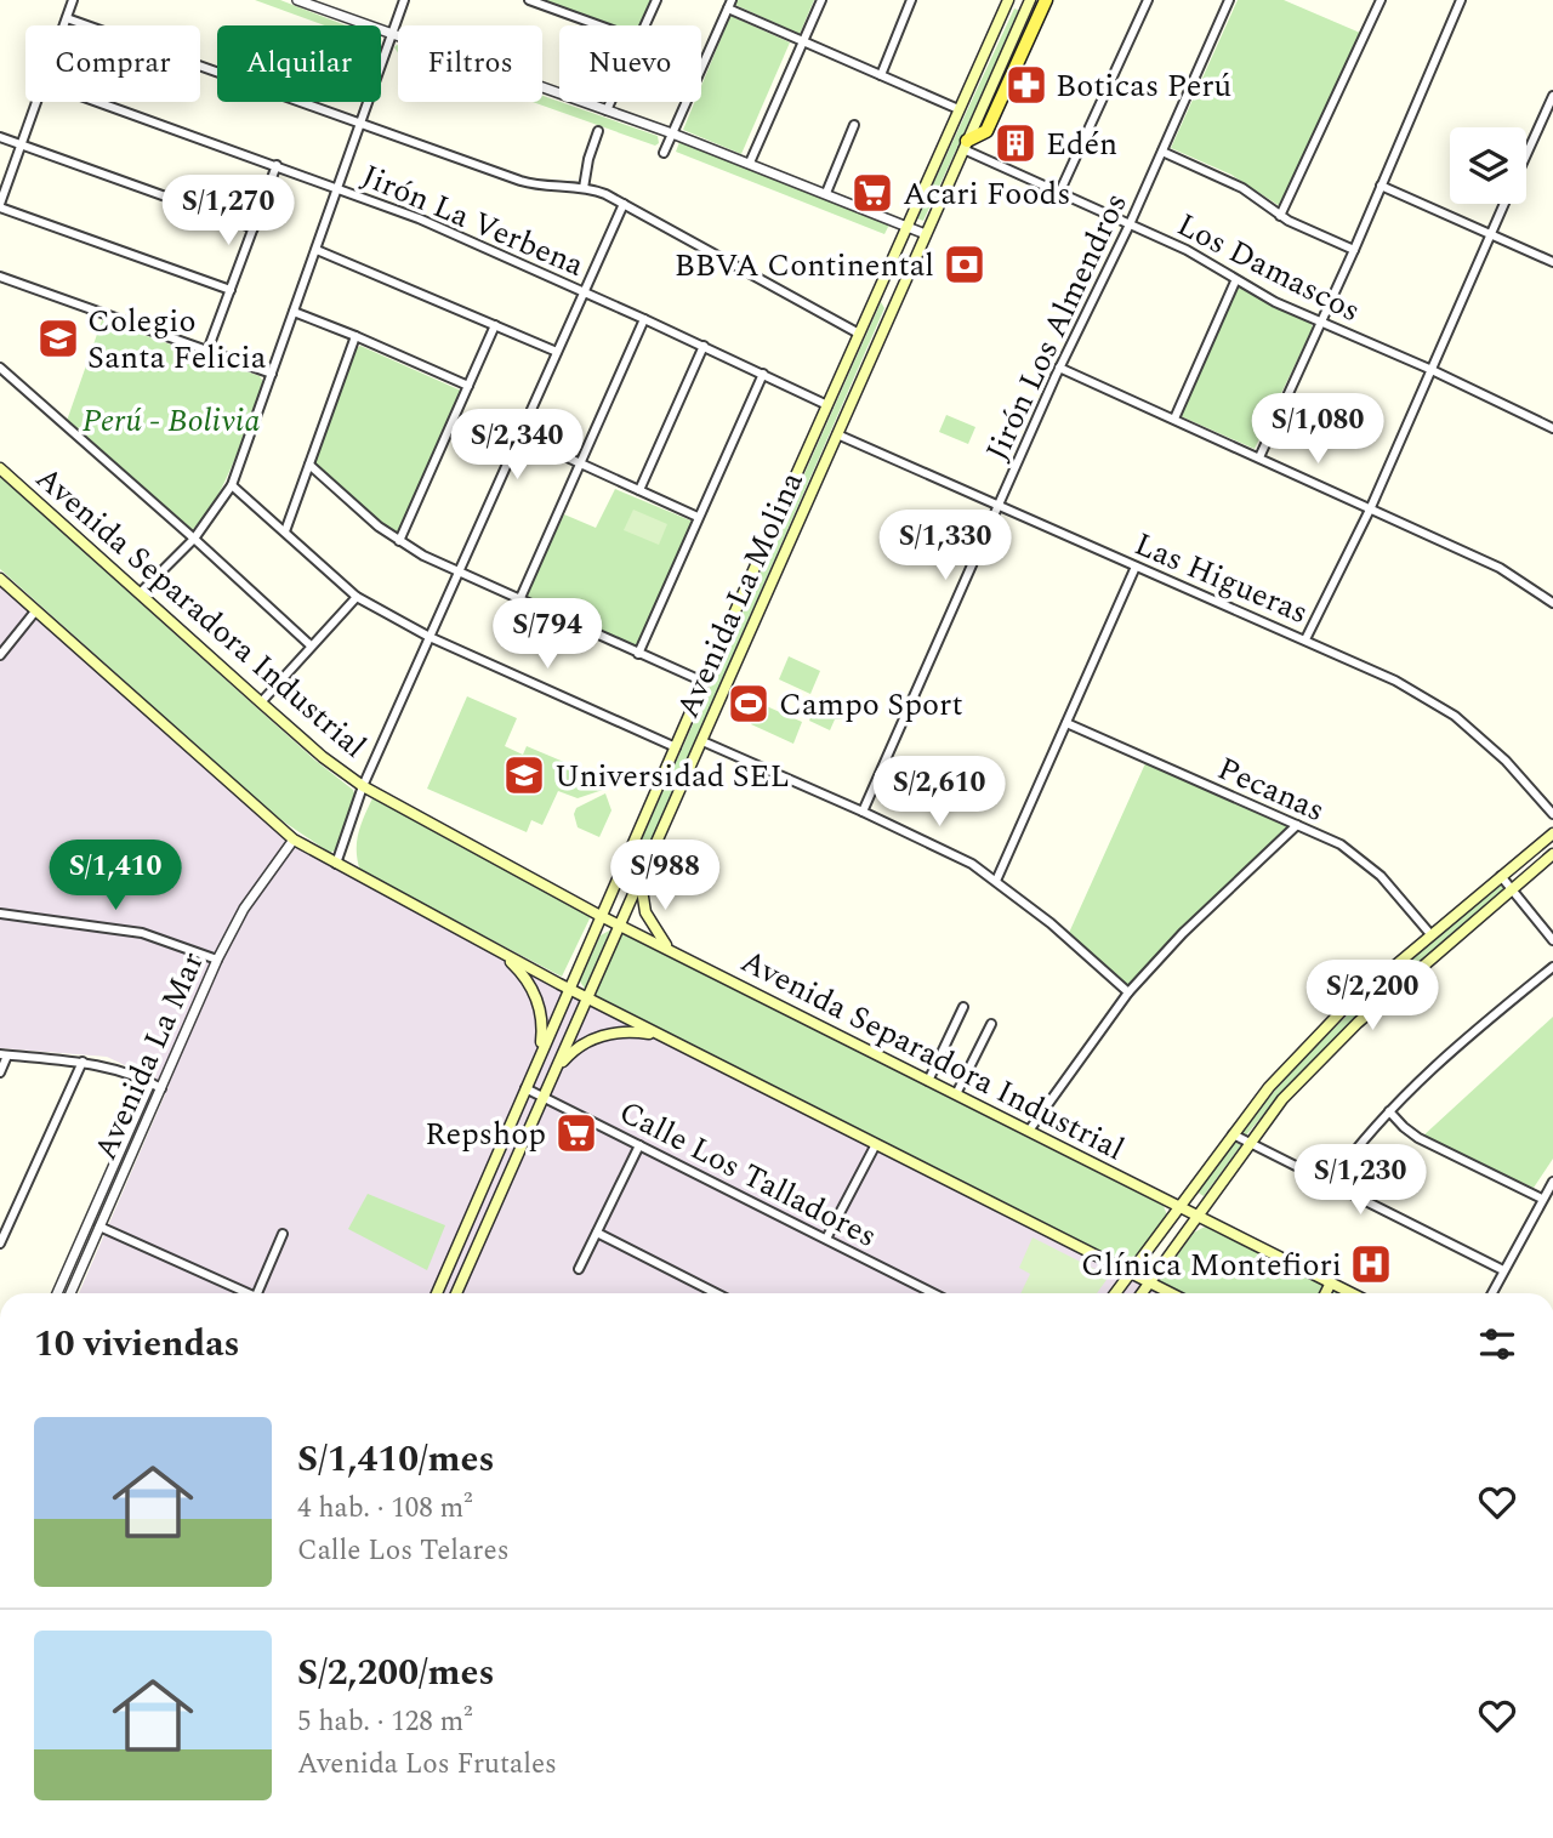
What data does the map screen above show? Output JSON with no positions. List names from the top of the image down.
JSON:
{
  "streets": {
    "main road": ["Avenida La Molina", "Avenida Separadora Industrial"],
    "street": [
      "Jirón La Verbena",
      "Los Damascos",
      "Jirón Los Almendros",
      "Las Higueras",
      "Pecanas",
      "Avenida La Mar",
      "Calle Los Talladores"
    ]
  },
  "crossings": [
    ["Jirón La Verbena", "Avenida La Molina"],
    ["Los Damascos", "Jirón Los Almendros"],
    ["Los Damascos", "Avenida La Molina"],
    ["Jirón Los Almendros", "Las Higueras"],
    ["Las Higueras", "Avenida La Molina"],
    ["Avenida La Molina", "Avenida Separadora Industrial"],
    ["Avenida La Molina", "Calle Los Talladores"]
  ],
  "parks": ["Perú - Bolivia"],
  "places": {
    "pharmacy": ["Boticas Perú"],
    "building": ["Edén"],
    "supermarket": ["Acari Foods", "Repshop"],
    "bank": ["BBVA Continental"],
    "school or university": ["Colegio Santa Felicia", "Universidad SEL"],
    "sports": ["Campo Sport"],
    "hospital": ["Clínica Montefiori"]
  },
  "page": {
    "chip": [
      "Comprar",
      "Alquilar",
      "Filtros",
      "Nuevo"
    ],
    "price": [
      "S/1,270",
      "S/1,080",
      "S/2,340",
      "S/1,330",
      "S/794",
      "S/2,610",
      "S/1,410",
      "S/988",
      "S/2,200",
      "S/1,230"
    ],
    "heading": "10 viviendas",
    "list": [
      {
        "name": "S/1,410/mes",
        "note": "4 hab. · 108 m² · Calle Los Telares"
      },
      {
        "name": "S/2,200/mes",
        "note": "5 hab. · 128 m² · Avenida Los Frutales"
      }
    ]
  }
}
